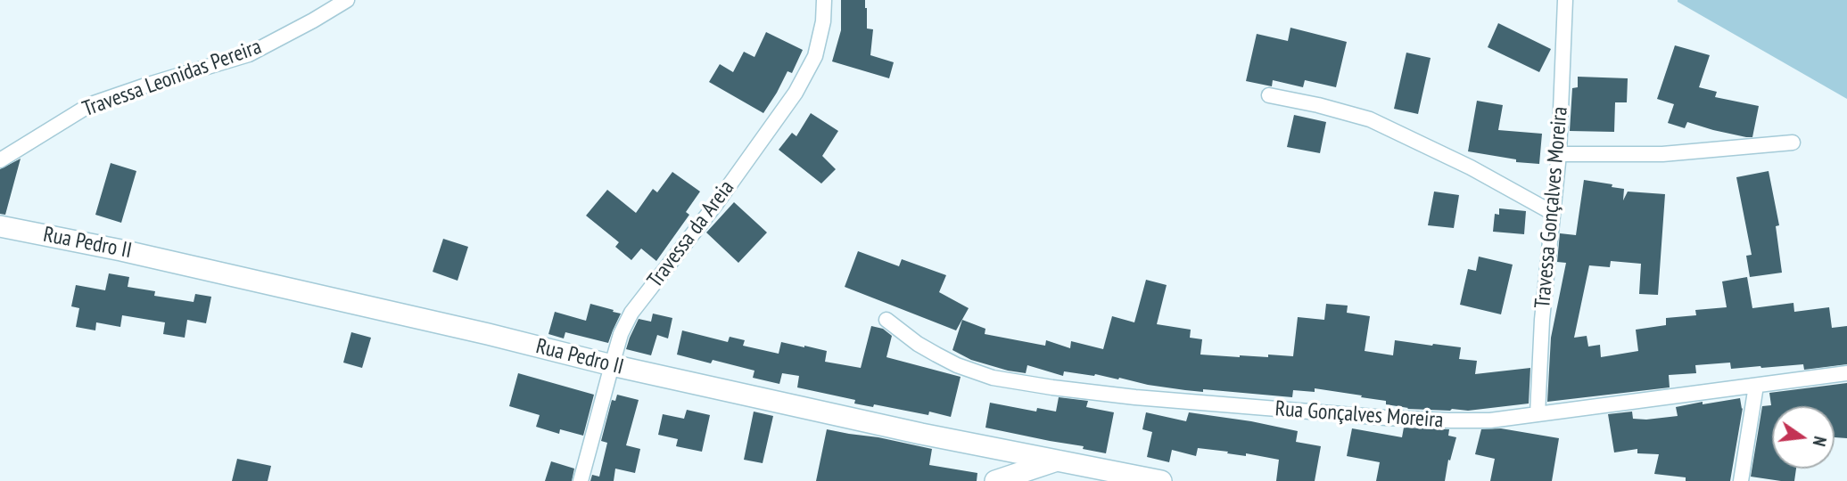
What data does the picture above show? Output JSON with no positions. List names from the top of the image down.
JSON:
{
  "streets": {
    "street": [
      "Travessa Leonidas Pereira",
      "Travessa Gonçalves Moreira",
      "Travessa da Areia",
      "Rua Pedro II",
      "Rua Gonçalves Moreira"
    ]
  },
  "crossings": [
    ["Travessa Gonçalves Moreira", "Rua Gonçalves Moreira"],
    ["Travessa da Areia", "Rua Pedro II"]
  ],
  "north": "right"
}
